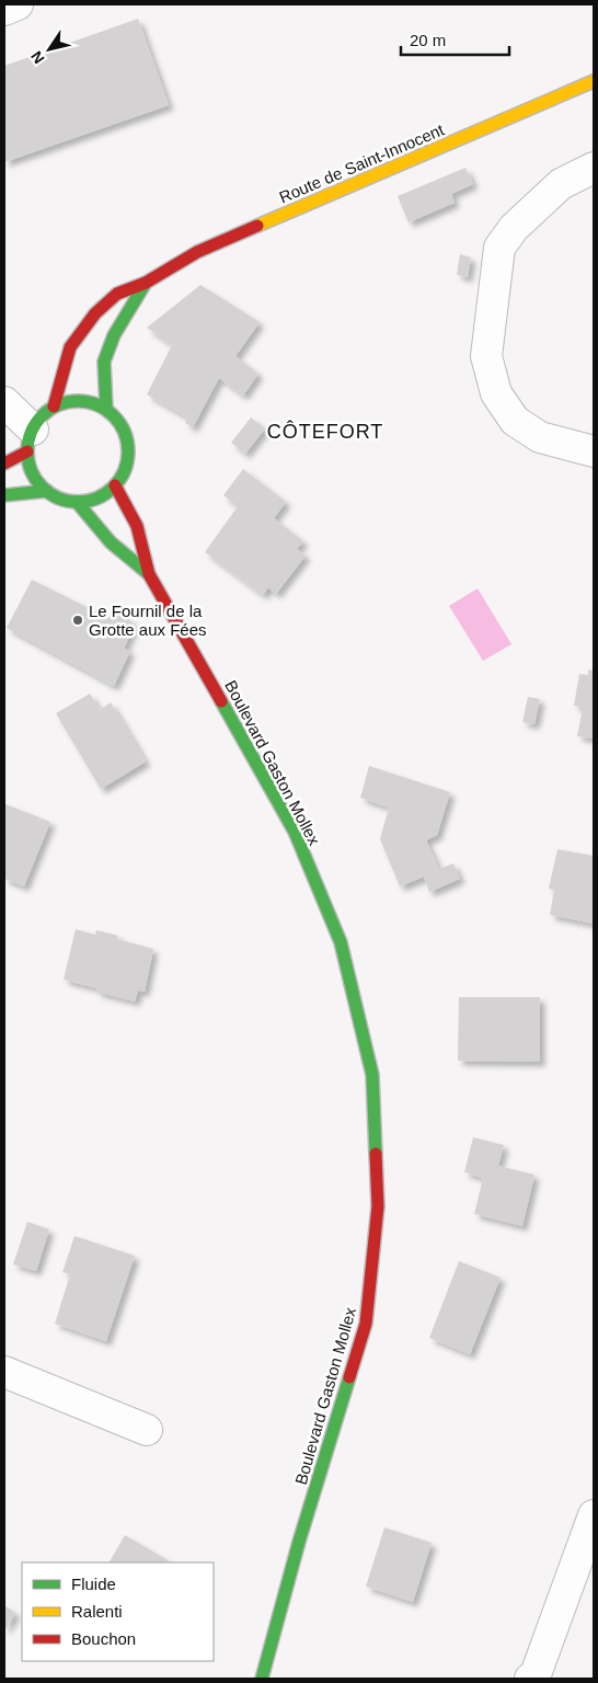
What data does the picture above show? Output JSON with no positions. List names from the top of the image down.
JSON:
{
  "streets": {
    "main road": ["Route de Saint-Innocent", "Boulevard Gaston Mollex"]
  },
  "crossings": [
    ["Route de Saint-Innocent", "Boulevard Gaston Mollex"]
  ],
  "districts": ["CÔTEFORT"],
  "places": ["Le Fournil de la Grotte aux Fées"],
  "legend": ["Fluide", "Ralenti", "Bouchon"],
  "scale_bar": "20 m",
  "north": "bottom left"
}
